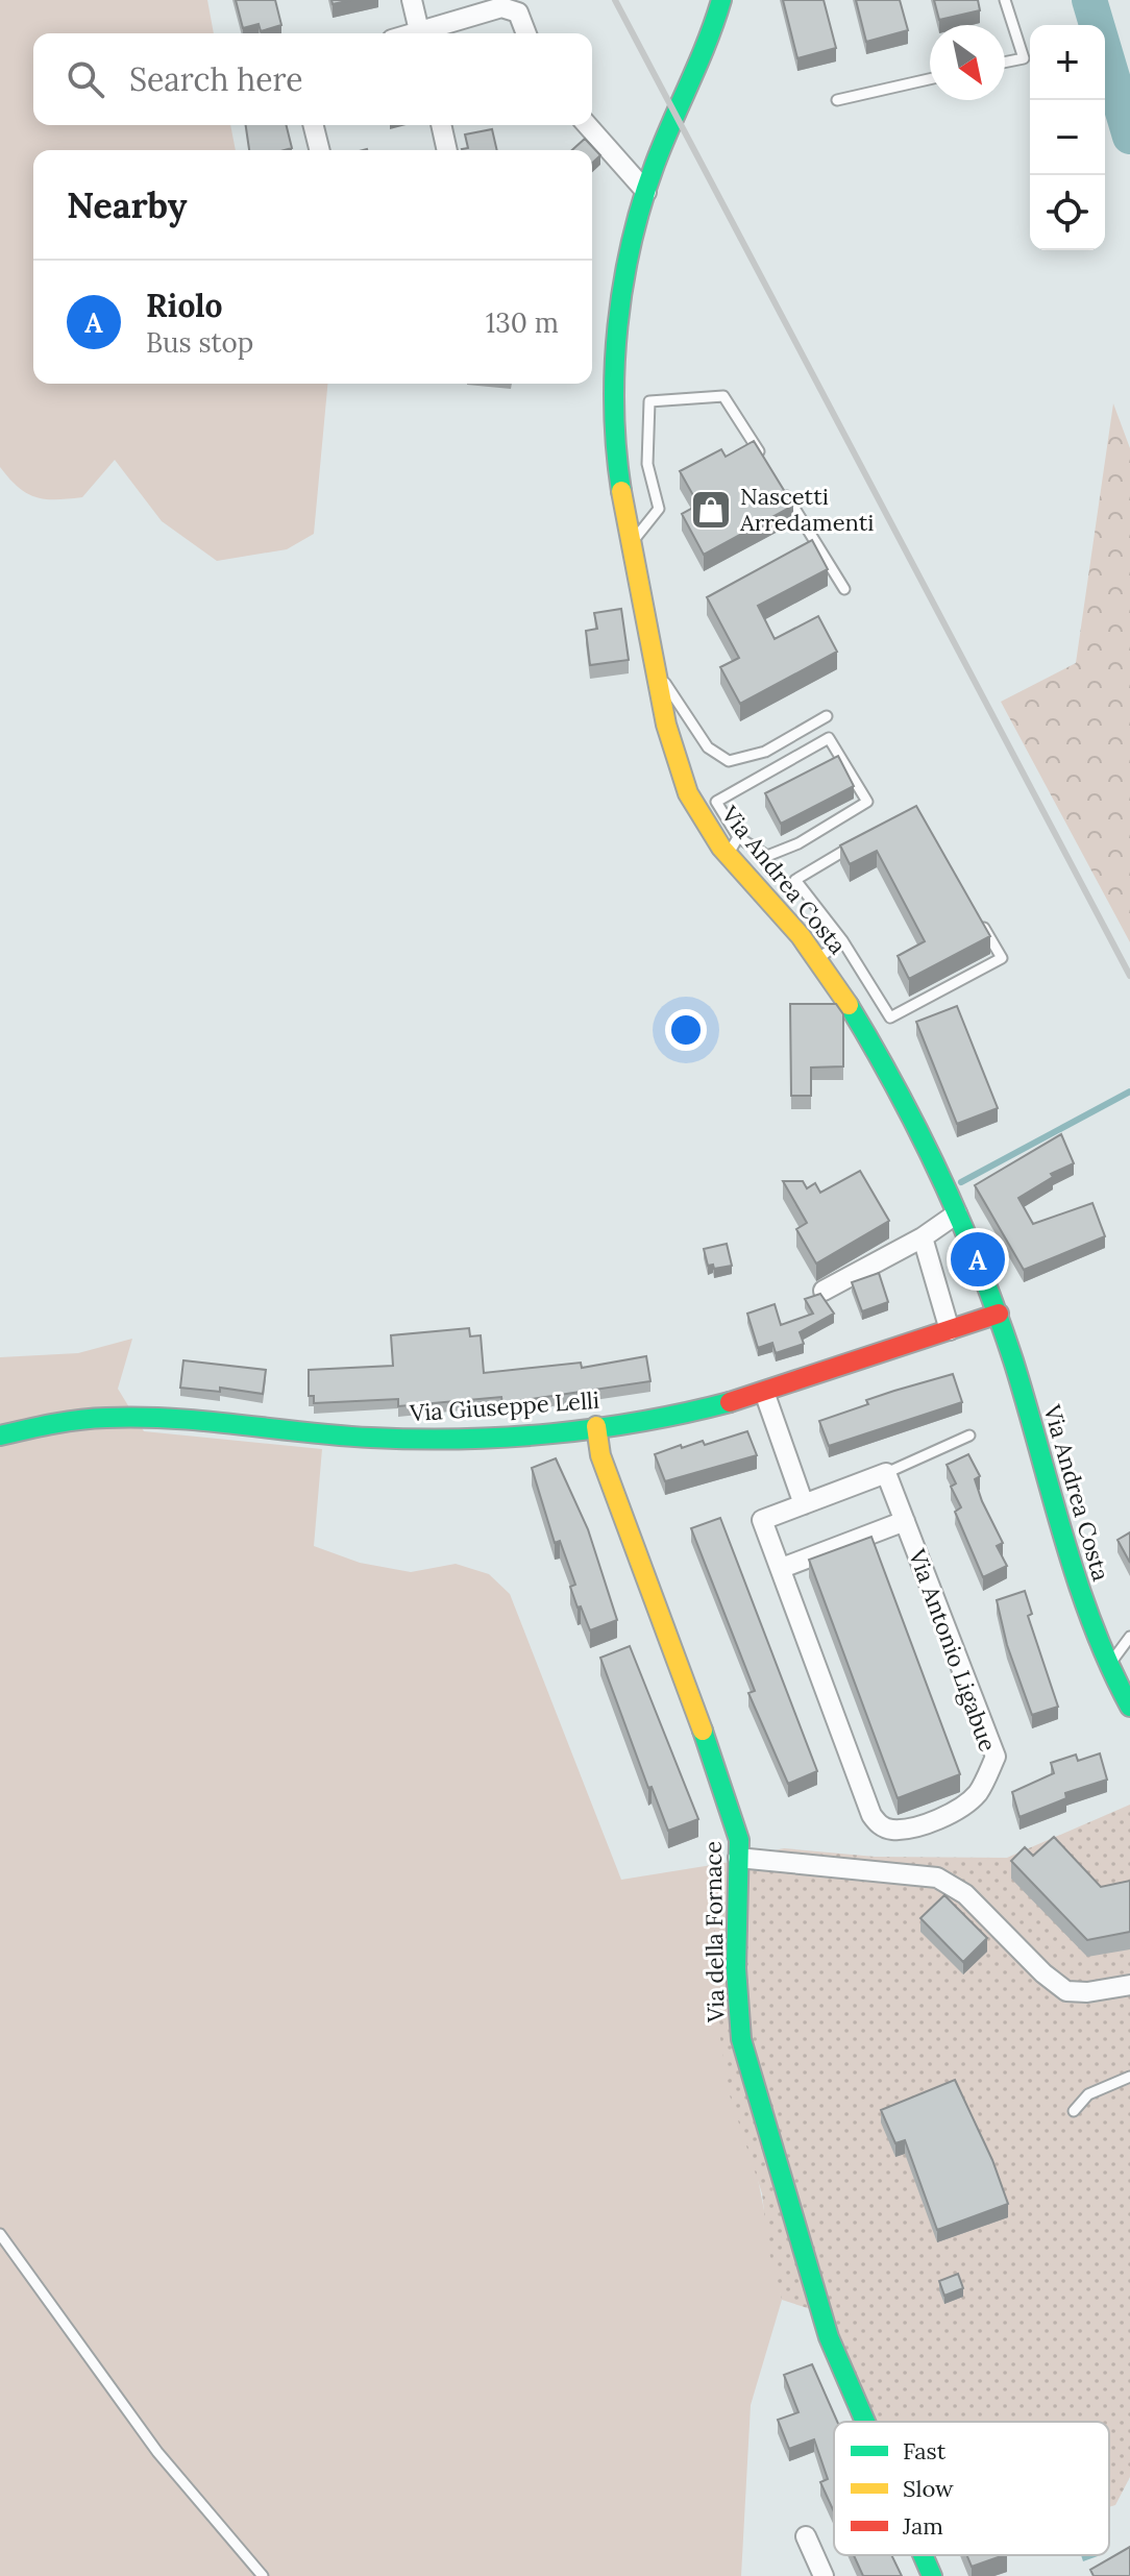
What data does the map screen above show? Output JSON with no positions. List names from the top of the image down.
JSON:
{
  "streets": {
    "street": [
      "Via Andrea Costa",
      "Via Giuseppe Lelli",
      "Via Antonio Ligabue",
      "Via della Fornace"
    ]
  },
  "crossings": [
    ["Via Andrea Costa", "Via Giuseppe Lelli"],
    ["Via Giuseppe Lelli", "Via della Fornace"]
  ],
  "places": {
    "shop": ["Nascetti Arredamenti"]
  },
  "legend": ["Fast", "Slow", "Jam"],
  "north": "bottom right",
  "page": {
    "map_buttons": ["+", "−"],
    "search": "Search here",
    "heading": "Nearby",
    "list": [
      {
        "mark": "A",
        "name": "Riolo",
        "note": "Bus stop",
        "value": "130 m"
      }
    ],
    "pins": "A"
  }
}
